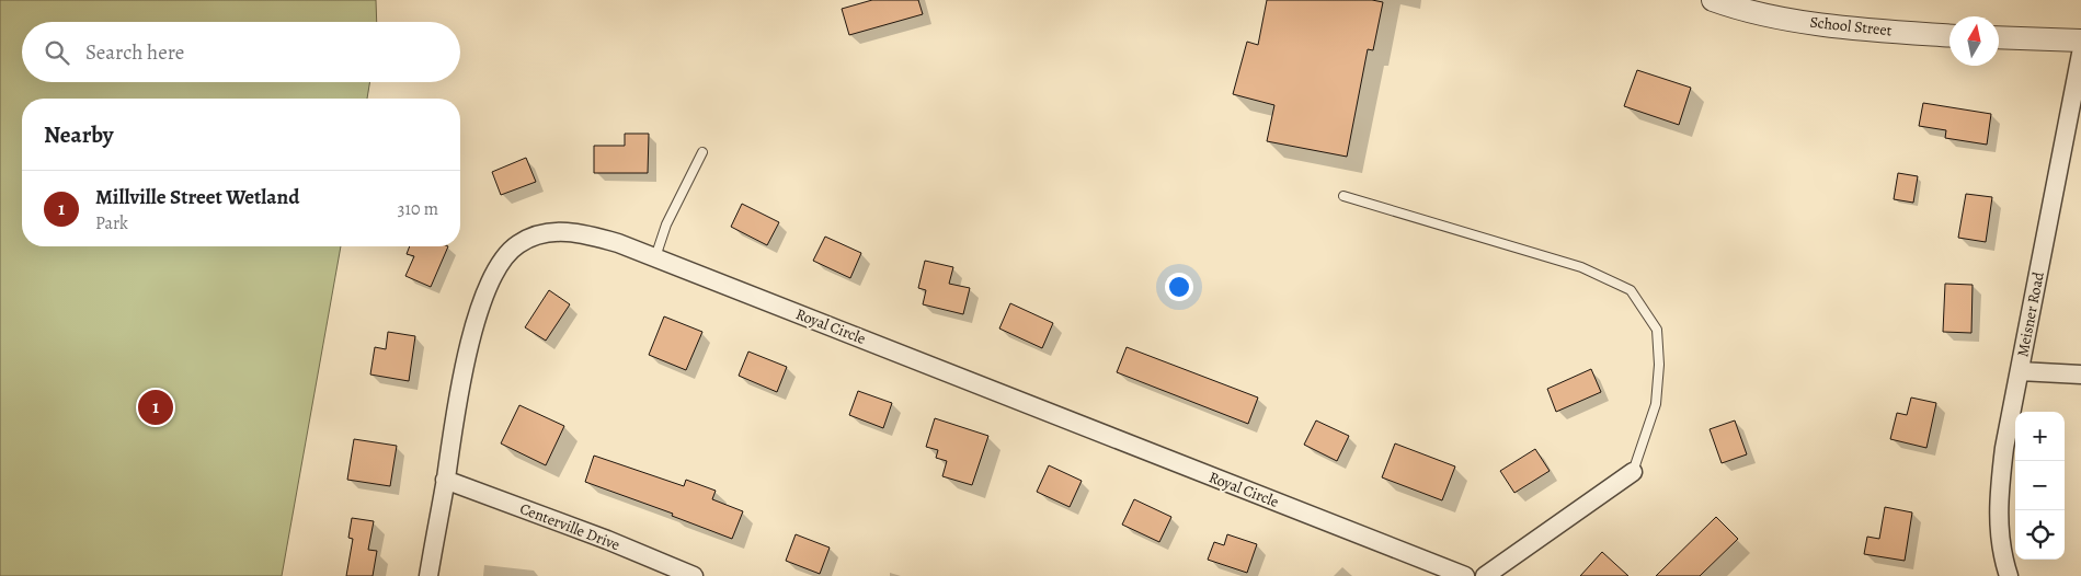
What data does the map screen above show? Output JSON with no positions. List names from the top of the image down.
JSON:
{
  "streets": {
    "street": [
      "School Street",
      "Meisner Road",
      "Royal Circle",
      "Centerville Drive"
    ]
  },
  "crossings": [
    ["Royal Circle", "Centerville Drive"]
  ],
  "north": "top",
  "page": {
    "search": "Search here",
    "heading": "Nearby",
    "list": [
      {
        "mark": "1",
        "name": "Millville Street Wetland",
        "note": "Park",
        "value": "310 m"
      }
    ],
    "pins": "1",
    "map_buttons": ["+", "−"]
  }
}
